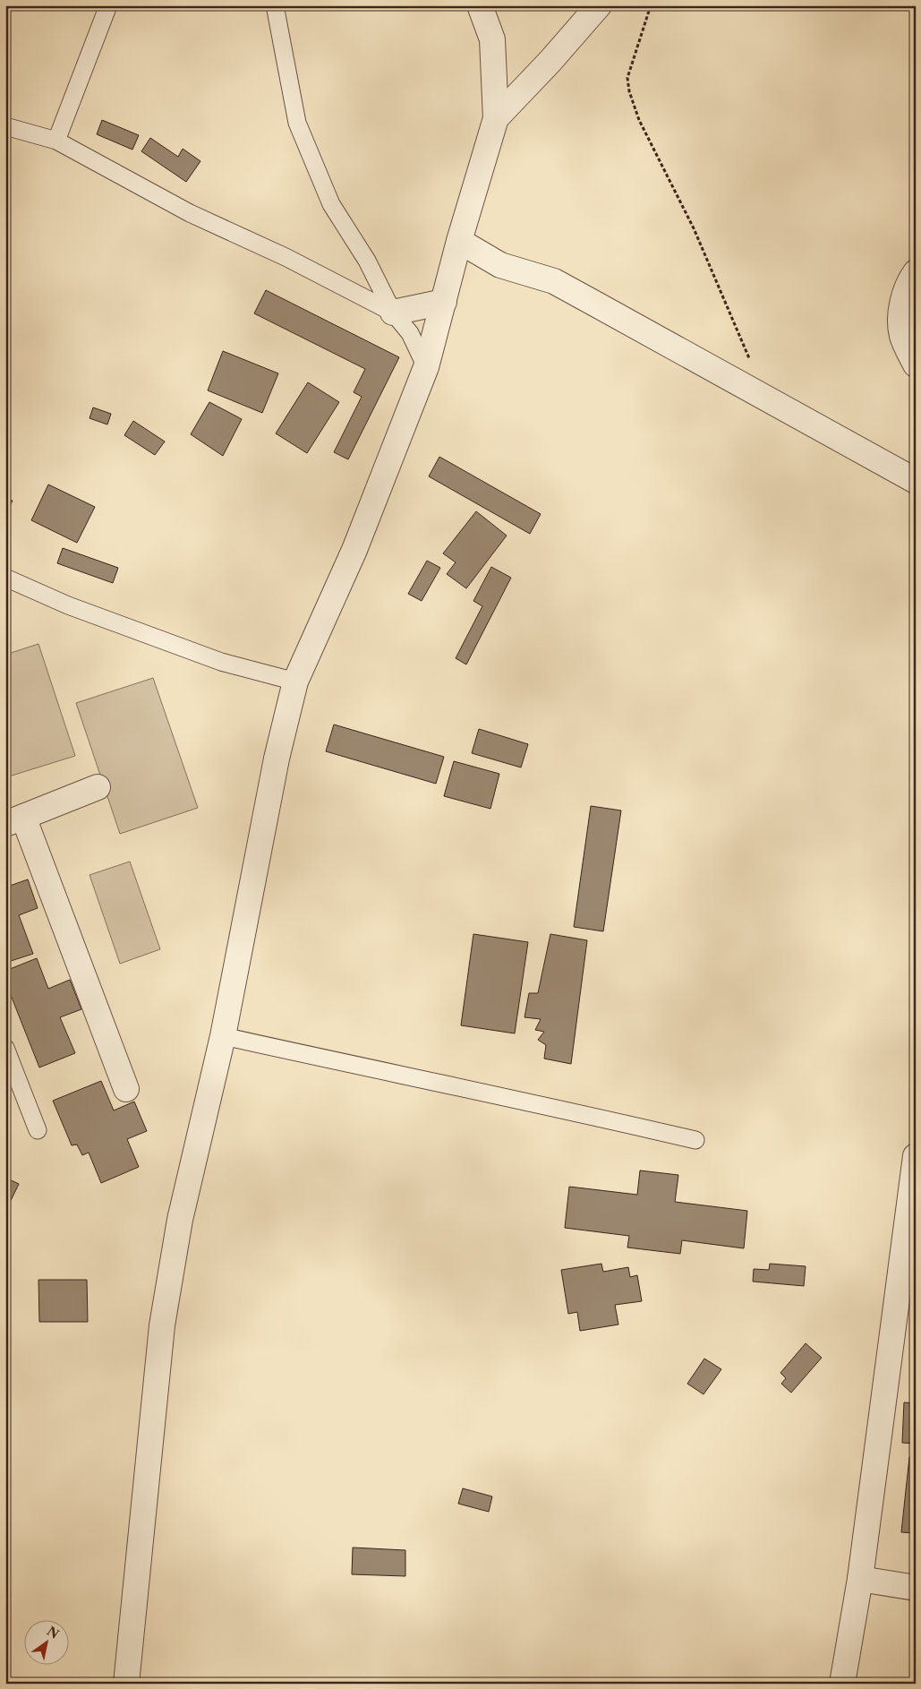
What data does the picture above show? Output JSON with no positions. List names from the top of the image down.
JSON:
{
  "north": "top right"
}
